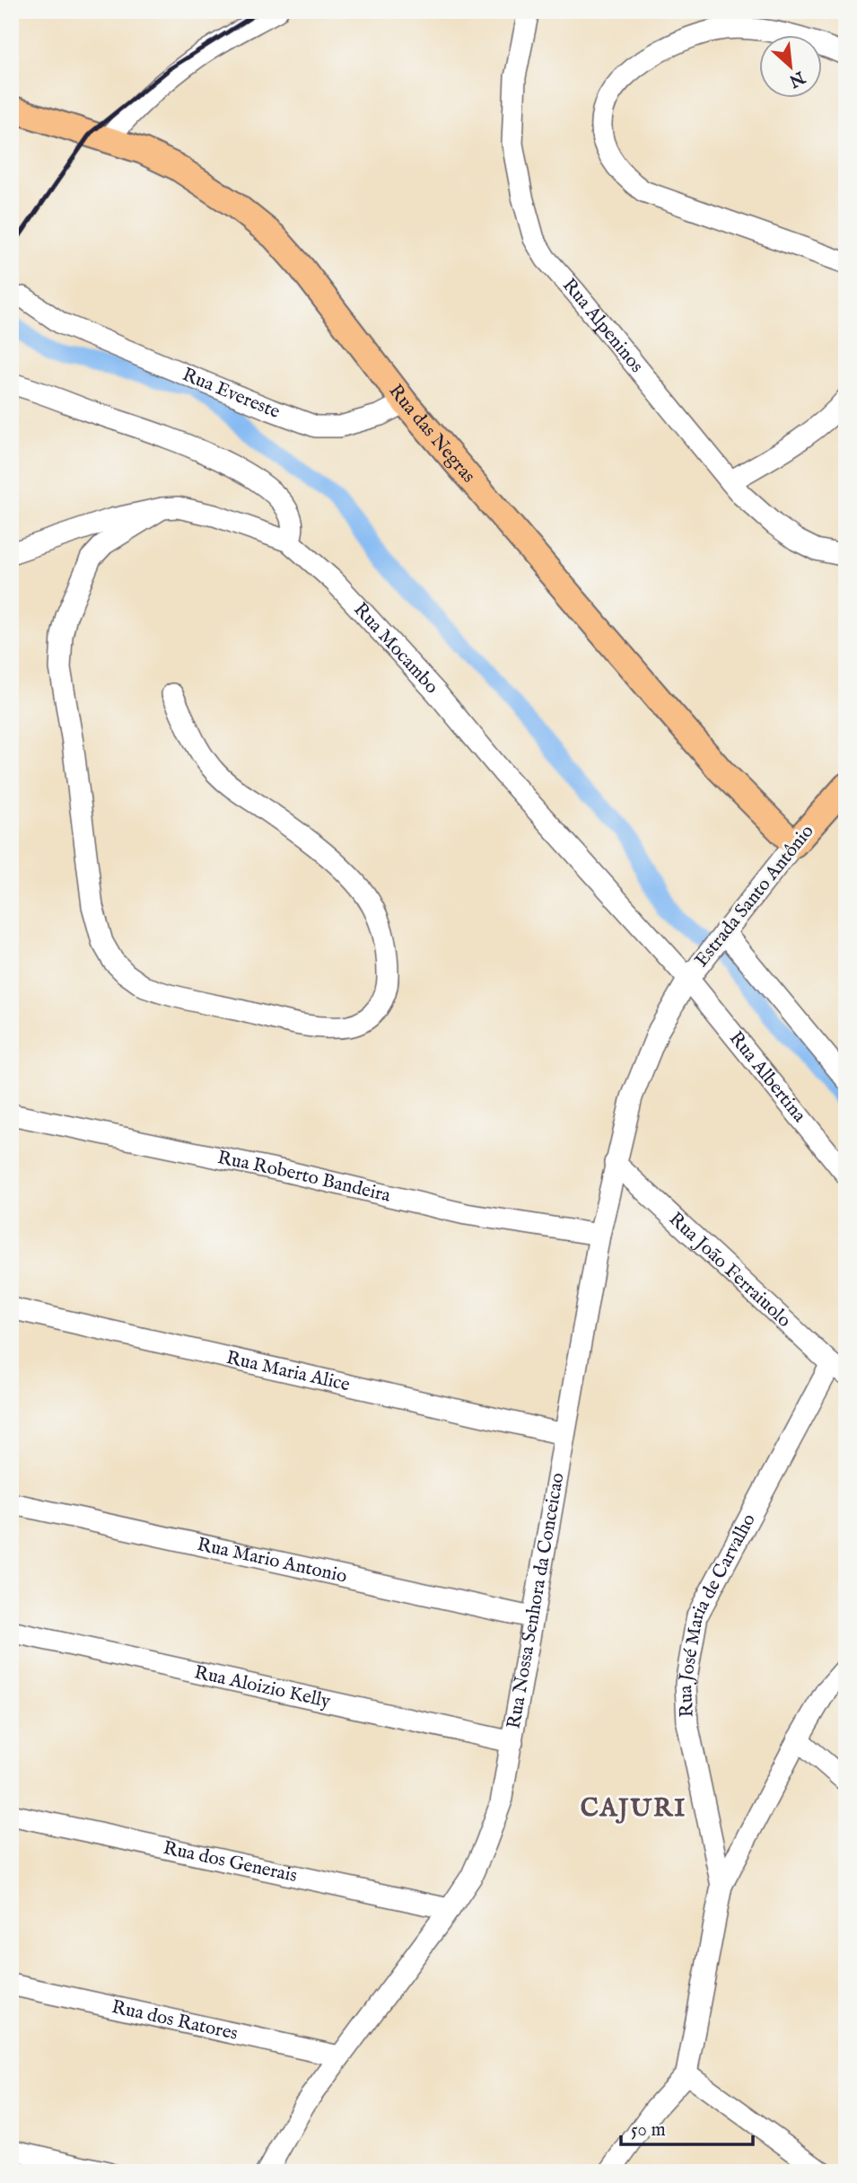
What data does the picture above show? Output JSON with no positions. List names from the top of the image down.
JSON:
{
  "streets": {
    "main road": ["Rua das Negras", "Estrada Santo Antônio"],
    "street": [
      "Rua Alpeninos",
      "Rua Evereste",
      "Rua Mocambo",
      "Rua Albertina",
      "Rua Roberto Bandeira",
      "Rua João Ferraiuolo",
      "Rua Maria Alice",
      "Rua Mario Antonio",
      "Rua Nossa Senhora da Conceicao",
      "Rua José Maria de Carvalho",
      "Rua Aloizio Kelly",
      "Rua dos Generais",
      "Rua dos Ratores"
    ]
  },
  "crossings": [
    ["Rua Evereste", "Rua das Negras"],
    ["Rua das Negras", "Estrada Santo Antônio"],
    ["Rua Mocambo", "Estrada Santo Antônio"],
    ["Rua Mocambo", "Rua Albertina"],
    ["Rua Mocambo", "Rua Nossa Senhora da Conceicao"],
    ["Estrada Santo Antônio", "Rua Albertina"],
    ["Estrada Santo Antônio", "Rua Nossa Senhora da Conceicao"],
    ["Rua Albertina", "Rua Nossa Senhora da Conceicao"],
    ["Rua Roberto Bandeira", "Rua Nossa Senhora da Conceicao"],
    ["Rua João Ferraiuolo", "Rua Nossa Senhora da Conceicao"],
    ["Rua João Ferraiuolo", "Rua José Maria de Carvalho"],
    ["Rua Maria Alice", "Rua Nossa Senhora da Conceicao"],
    ["Rua Mario Antonio", "Rua Nossa Senhora da Conceicao"],
    ["Rua Nossa Senhora da Conceicao", "Rua Aloizio Kelly"],
    ["Rua Nossa Senhora da Conceicao", "Rua dos Generais"],
    ["Rua Nossa Senhora da Conceicao", "Rua dos Ratores"]
  ],
  "districts": ["CAJURI"],
  "scale_bar": "50 m",
  "north": "bottom right"
}
